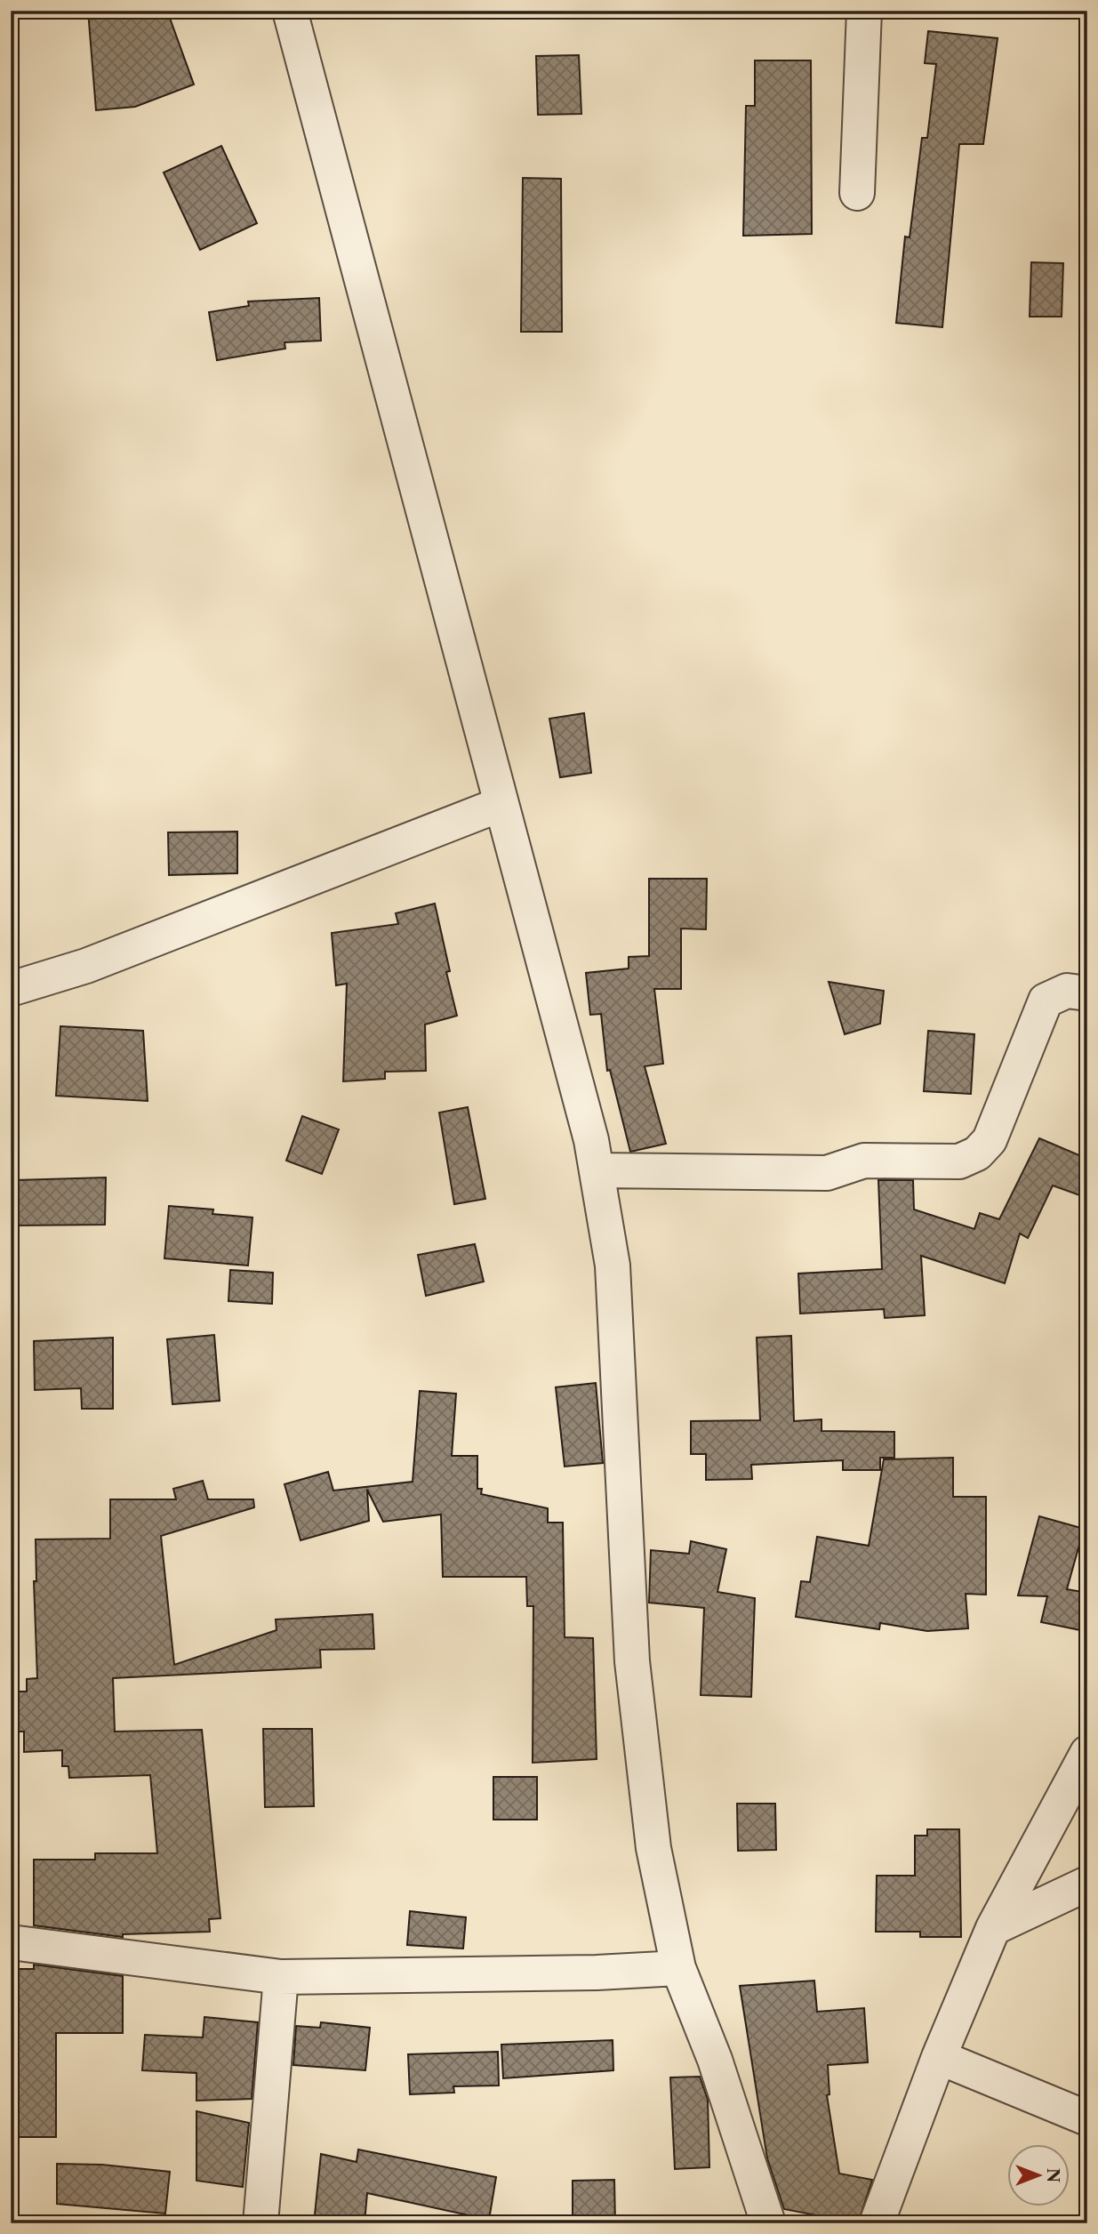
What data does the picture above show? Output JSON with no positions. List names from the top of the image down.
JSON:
{
  "north": "right"
}
